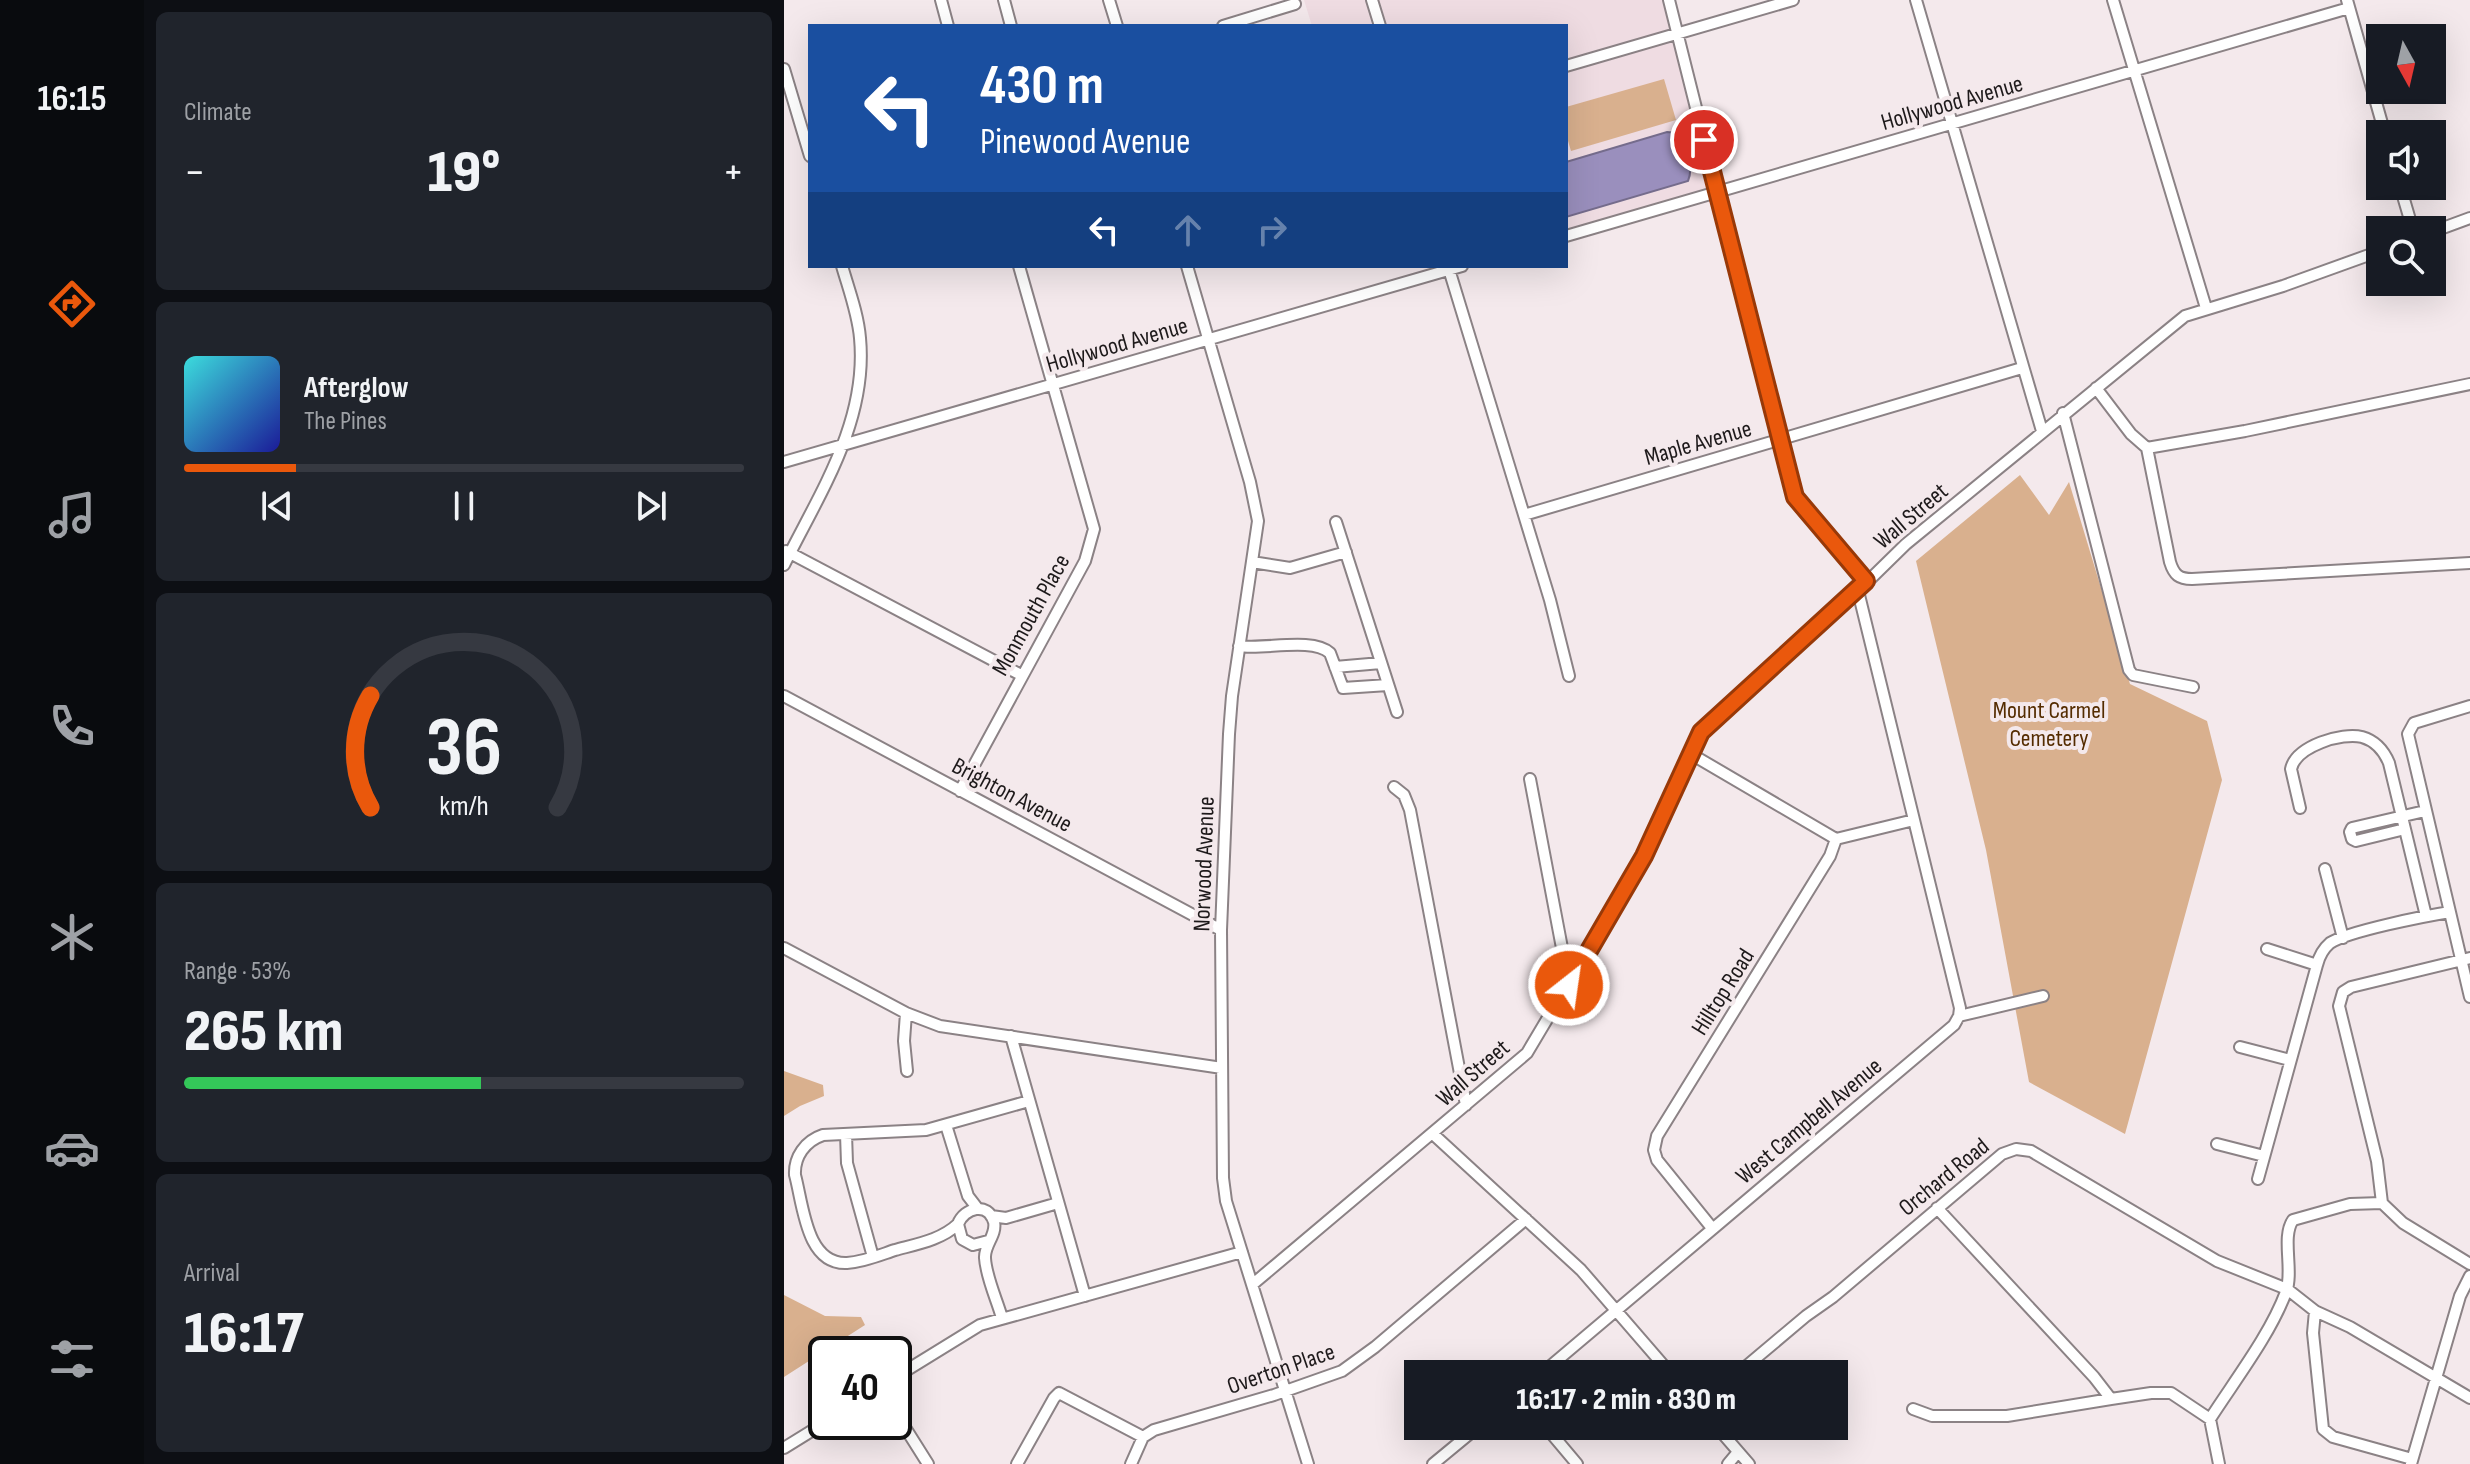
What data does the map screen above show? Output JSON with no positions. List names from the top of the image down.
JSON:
{
  "streets": {
    "street": [
      "Hollywood Avenue",
      "Maple Avenue",
      "Wall Street",
      "Monmouth Place",
      "Brighton Avenue",
      "Norwood Avenue",
      "Hilltop Road",
      "West Campbell Avenue",
      "Orchard Road",
      "Overton Place"
    ]
  },
  "crossings": [
    ["Hollywood Avenue", "Monmouth Place"],
    ["Hollywood Avenue", "Norwood Avenue"],
    ["Wall Street", "Norwood Avenue"],
    ["Monmouth Place", "Brighton Avenue"],
    ["Brighton Avenue", "Norwood Avenue"],
    ["Norwood Avenue", "Overton Place"],
    ["Hilltop Road", "West Campbell Avenue"]
  ],
  "parks": ["Mount Carmel Cemetery"],
  "north": "bottom",
  "page": {
    "tabs": "16:15",
    "tile": [
      "Climate",
      ["Range · 53%", "265 km"],
      ["Arrival", "16:17"]
    ],
    "turn": ["430 m", "Pinewood Avenue"],
    "heat": ["−", "19°", "+"],
    "song": ["Afterglow", "The Pines"],
    "limit": "40",
    "trip": "16:17 · 2 min · 830 m",
    "gauge": ["36", "km/h"]
  }
}
